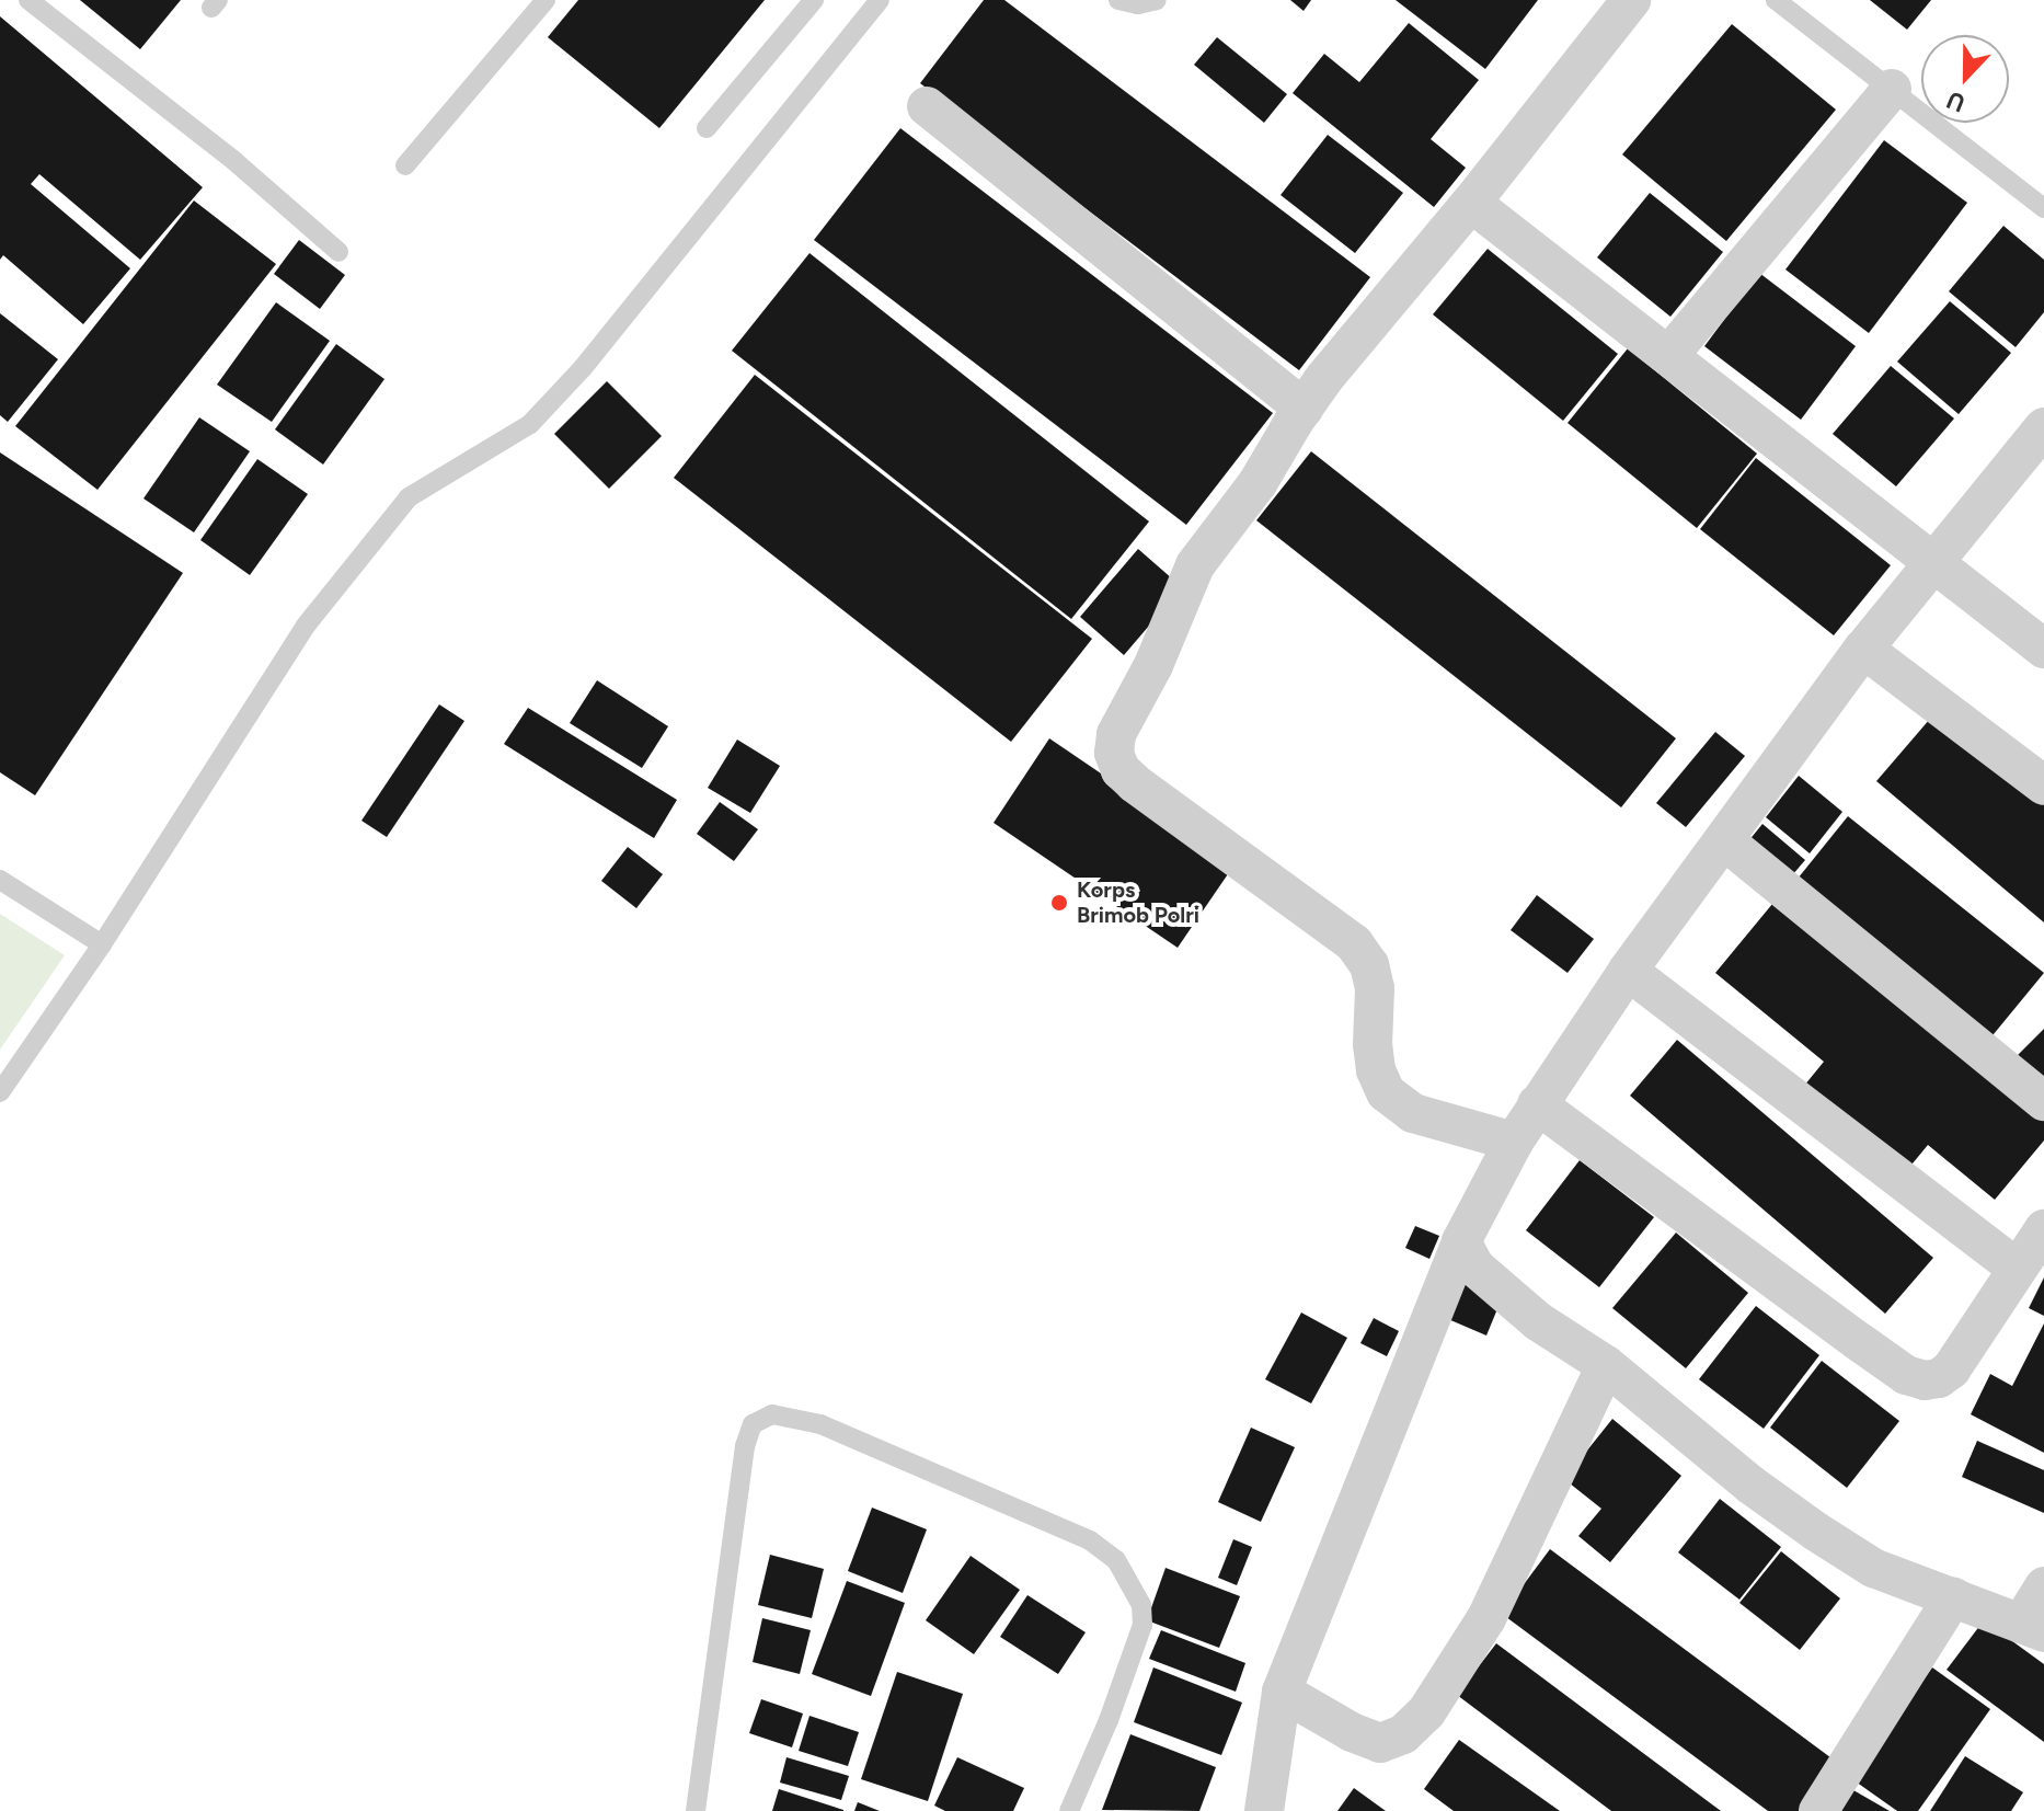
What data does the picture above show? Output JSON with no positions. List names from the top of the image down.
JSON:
{
  "places": ["Korps Brimob Polri"],
  "north": "bottom"
}
